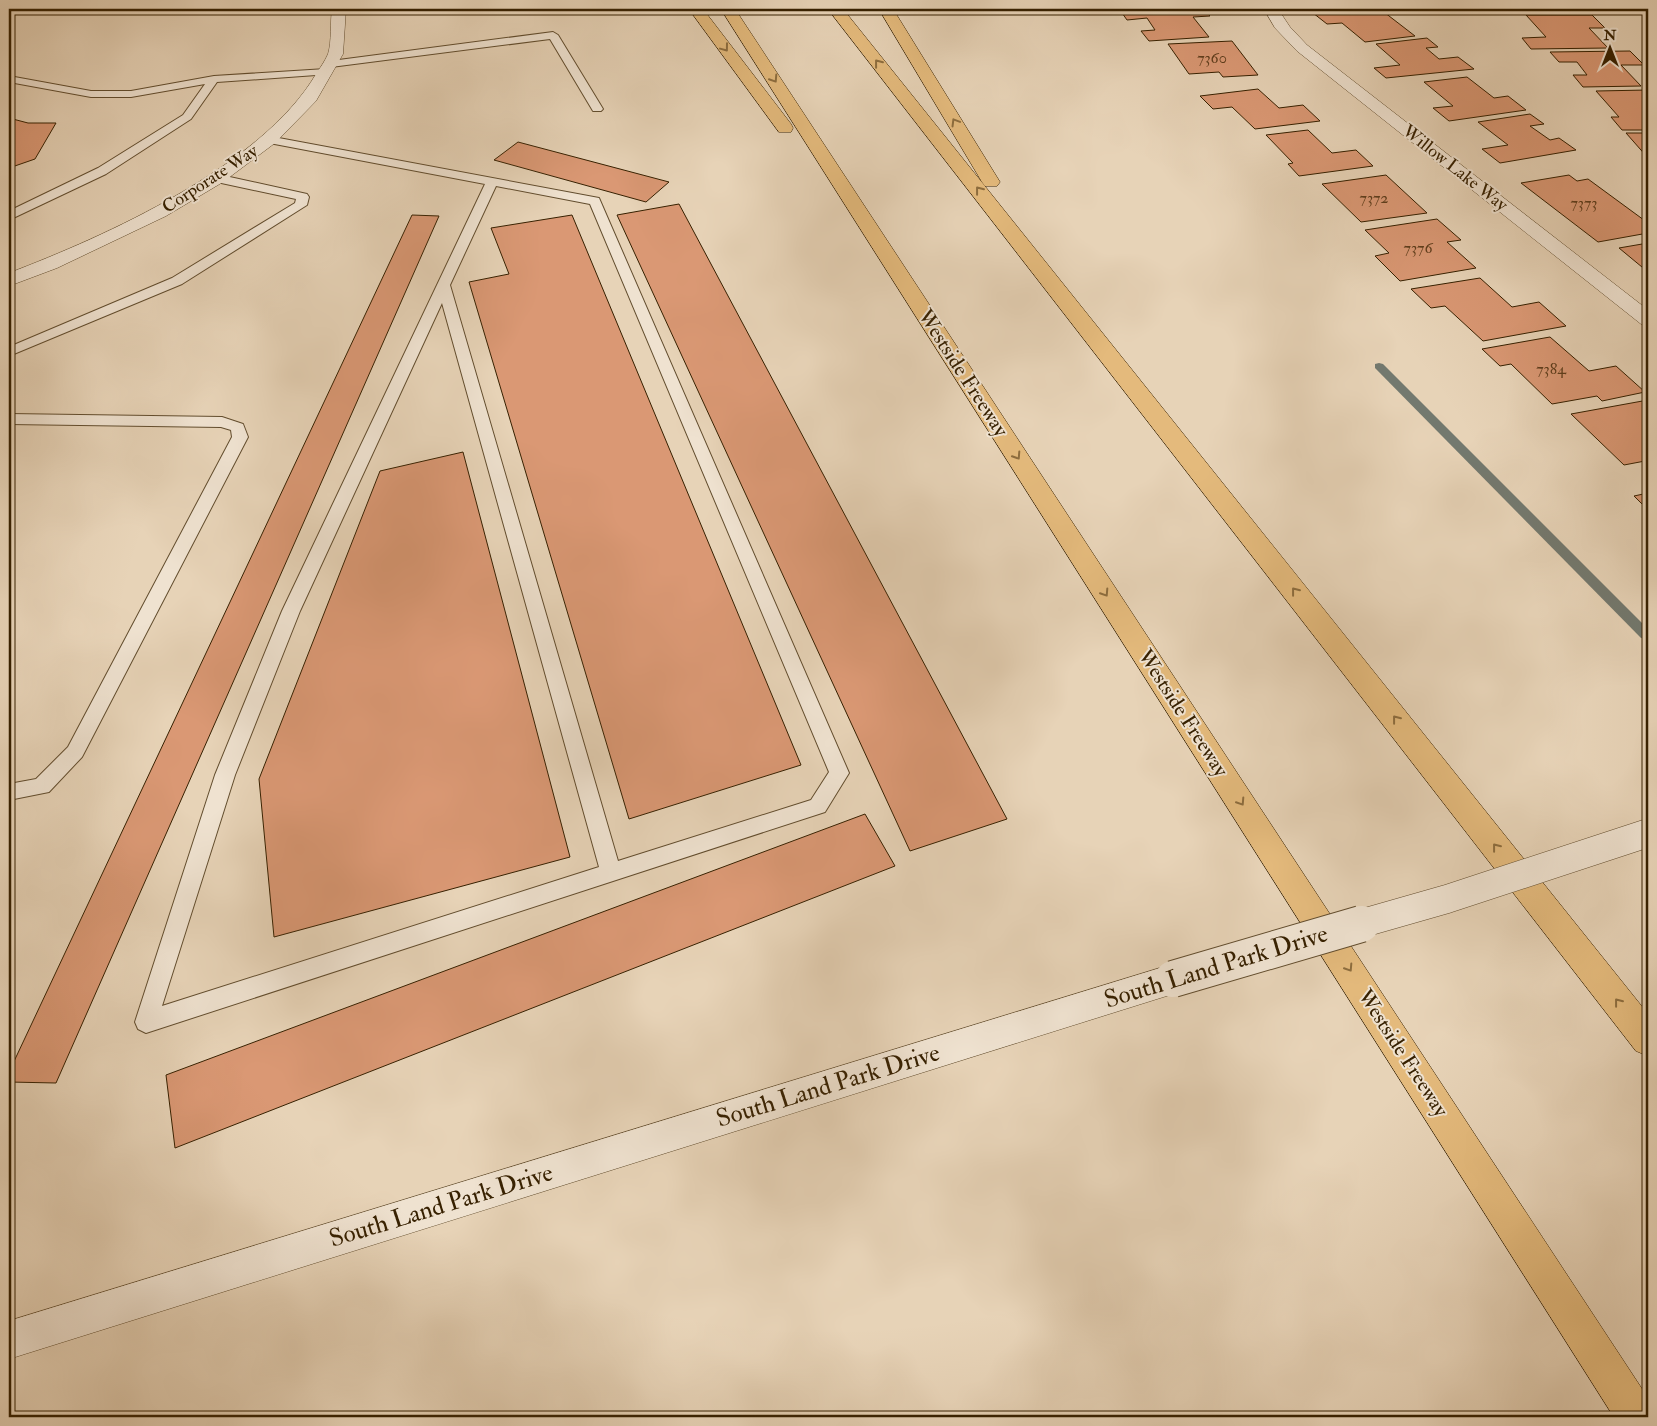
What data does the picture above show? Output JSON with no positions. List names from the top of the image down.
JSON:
{
  "streets": {
    "highway": ["Westside Freeway"],
    "street": ["Willow Lake Way", "Corporate Way", "South Land Park Drive"]
  },
  "house_numbers": [
    "7360",
    "7372",
    "7373",
    "7376",
    "7384"
  ],
  "north": "top"
}
